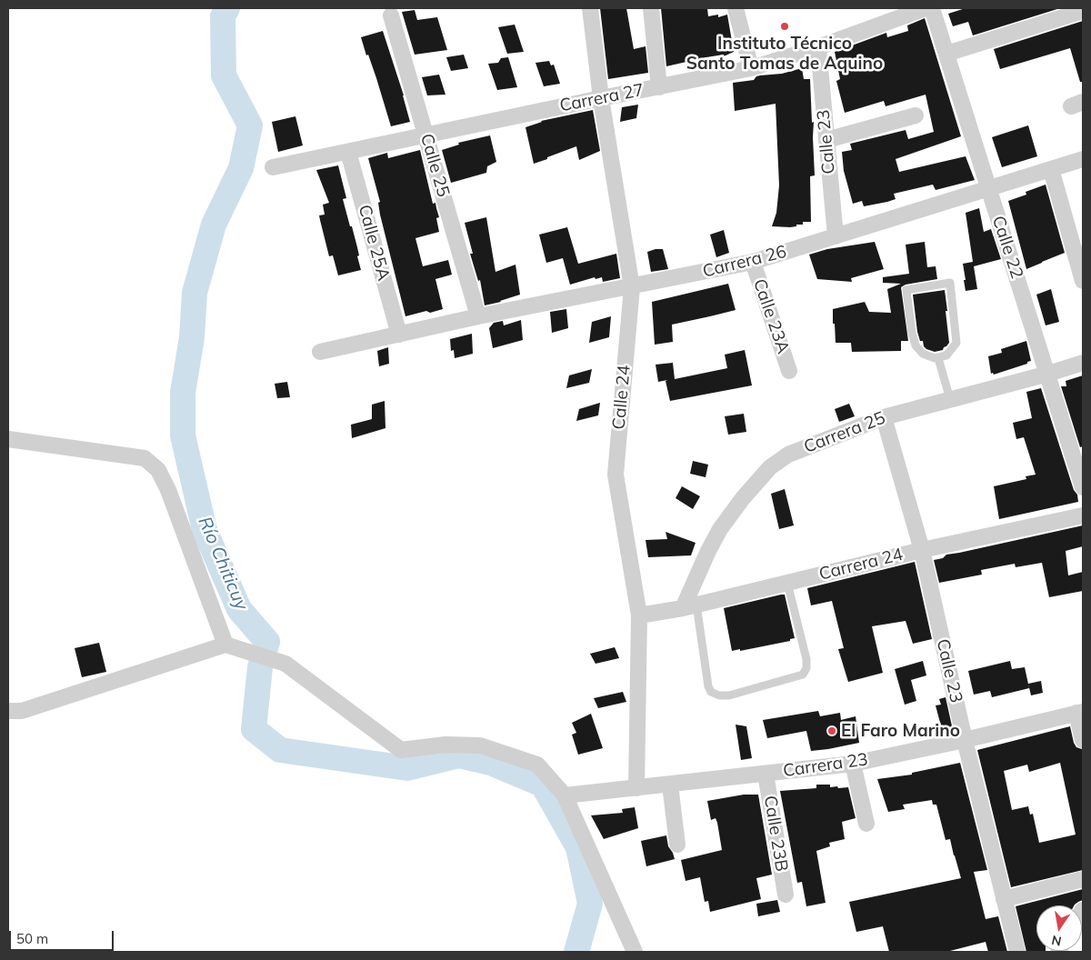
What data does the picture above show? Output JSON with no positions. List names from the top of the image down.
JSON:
{
  "streets": {
    "street": [
      "Carrera 27",
      "Calle 23",
      "Calle 25",
      "Calle 25A",
      "Calle 22",
      "Carrera 26",
      "Calle 23A",
      "Calle 24",
      "Carrera 25",
      "Carrera 24",
      "Carrera 23",
      "Calle 23B"
    ]
  },
  "crossings": [
    ["Carrera 27", "Calle 23"],
    ["Carrera 27", "Calle 25"],
    ["Carrera 27", "Calle 25A"],
    ["Carrera 27", "Calle 24"],
    ["Calle 23", "Carrera 26"],
    ["Calle 23", "Carrera 25"],
    ["Calle 23", "Carrera 24"],
    ["Calle 23", "Carrera 23"],
    ["Calle 25", "Carrera 26"],
    ["Calle 25A", "Carrera 26"],
    ["Calle 22", "Carrera 26"],
    ["Calle 22", "Carrera 25"],
    ["Carrera 26", "Calle 23A"],
    ["Carrera 26", "Calle 24"],
    ["Calle 24", "Carrera 24"],
    ["Calle 24", "Carrera 23"],
    ["Carrera 25", "Carrera 24"],
    ["Carrera 23", "Calle 23B"]
  ],
  "water": ["Río Chiticuy"],
  "places": ["Instituto Técnico Santo Tomas de Aquino", "El Faro Marino"],
  "scale_bar": "50 m",
  "north": "bottom"
}
